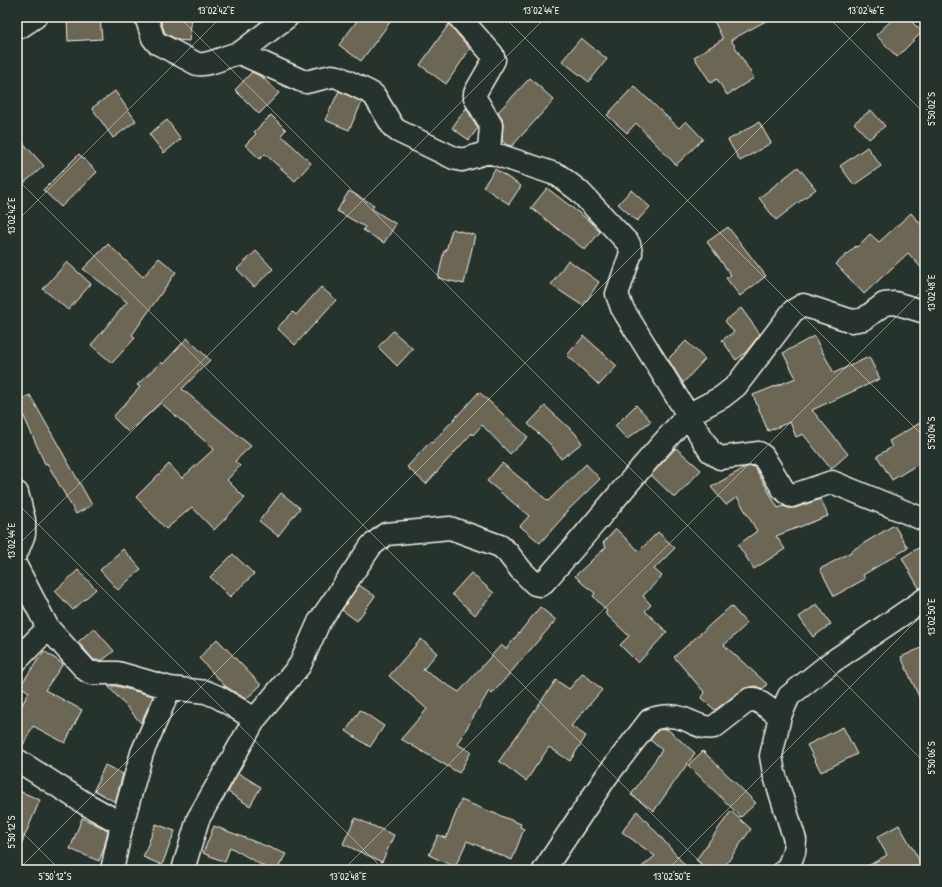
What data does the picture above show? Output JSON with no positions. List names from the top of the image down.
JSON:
{
  "coordinates": [
    "13°02'42\"E",
    "13°02'44\"E",
    "13°02'46\"E",
    "5°50'02\"S",
    "13°02'48\"E",
    "5°50'04\"S",
    "13°02'50\"E",
    "5°50'06\"S",
    "5°50'12\"S"
  ]
}
